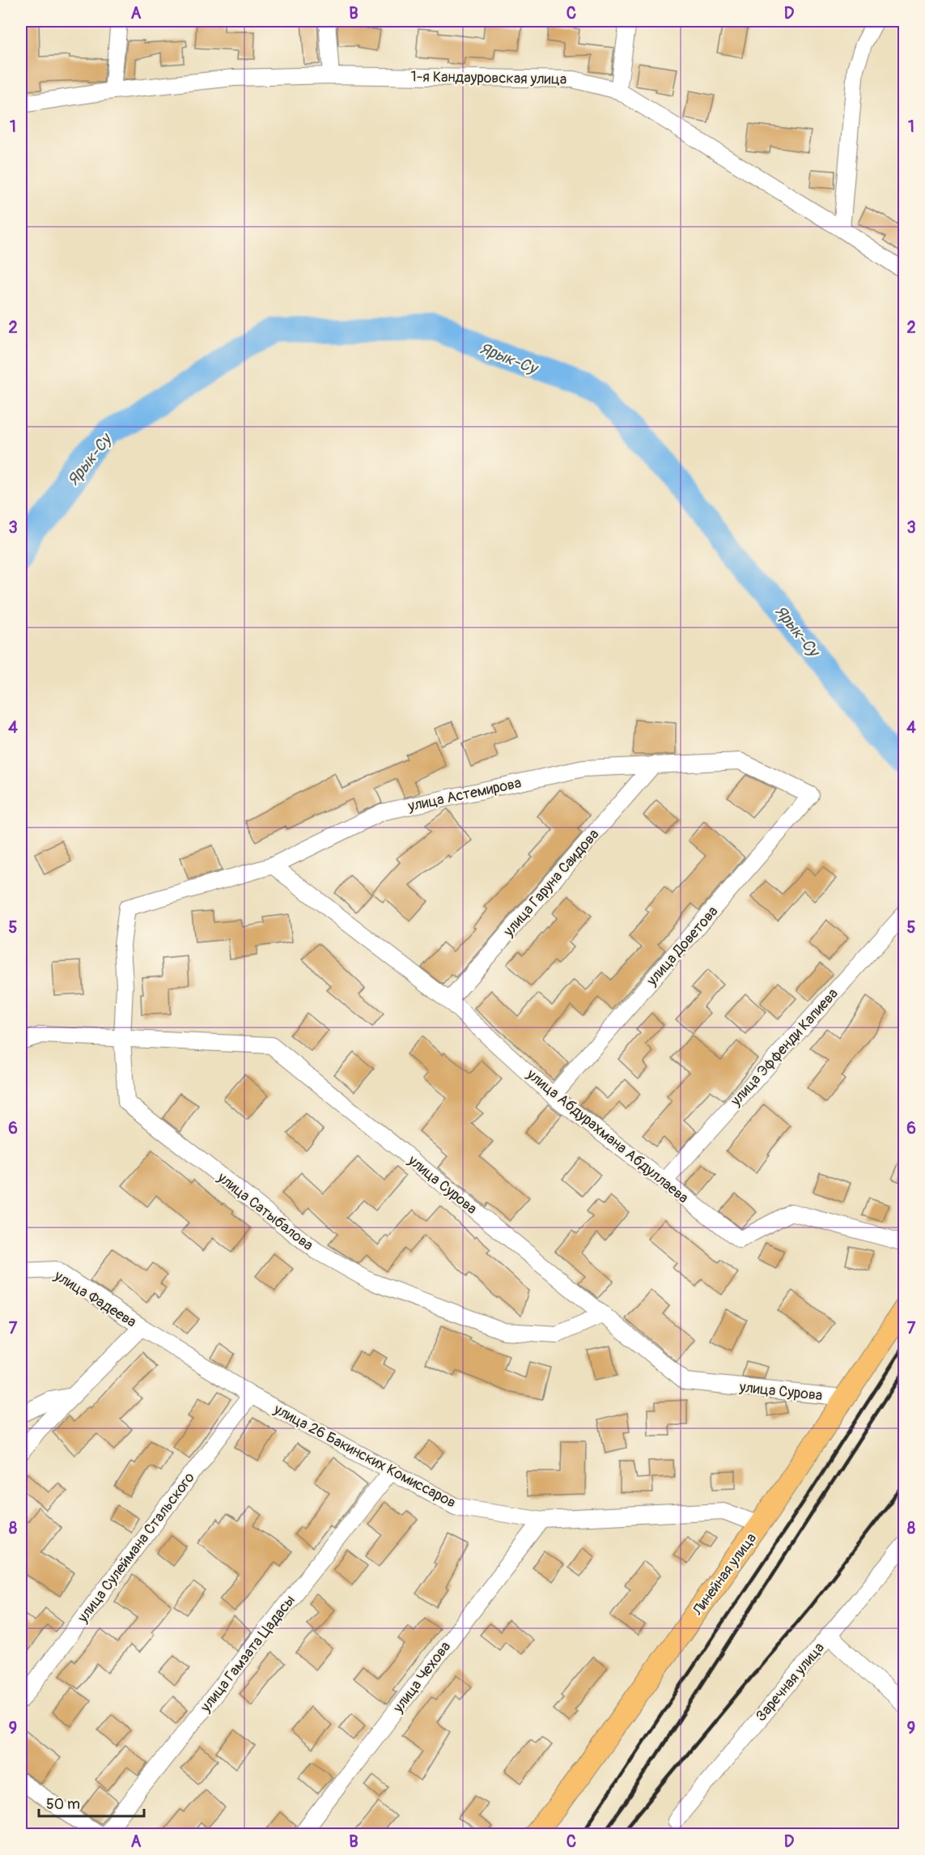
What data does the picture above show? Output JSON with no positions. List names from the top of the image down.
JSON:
{
  "streets": {
    "main road": ["Линейная улица"],
    "street": [
      "1-я Кандауровская улица",
      "улица Астемирова",
      "улица Гаруна Саидова",
      "улица Доветова",
      "улица Эффенди Капиева",
      "улица Абдурахмана Абдуллаева",
      "улица Сурова",
      "улица Сатыбалова",
      "улица Фадеева",
      "улица 26 Бакинских Комиссаров",
      "улица Сулеймана Стальского",
      "улица Гамзата Цадасы",
      "улица Чехова",
      "Заречная улица"
    ]
  },
  "crossings": [
    ["улица Астемирова", "улица Гаруна Саидова"],
    ["улица Астемирова", "улица Доветова"],
    ["улица Астемирова", "улица Абдурахмана Абдуллаева"],
    ["улица Астемирова", "улица Сатыбалова"],
    ["улица Гаруна Саидова", "улица Абдурахмана Абдуллаева"],
    ["улица Доветова", "улица Абдурахмана Абдуллаева"],
    ["улица Эффенди Капиева", "улица Абдурахмана Абдуллаева"],
    ["улица Сурова", "улица Сатыбалова"],
    ["улица Сурова", "Линейная улица"],
    ["улица Фадеева", "улица 26 Бакинских Комиссаров"],
    ["улица 26 Бакинских Комиссаров", "улица Сулеймана Стальского"],
    ["улица 26 Бакинских Комиссаров", "Линейная улица"],
    ["улица 26 Бакинских Комиссаров", "улица Гамзата Цадасы"],
    ["улица 26 Бакинских Комиссаров", "улица Чехова"]
  ],
  "water": ["Ярык-Су"],
  "scale_bar": "50 m",
  "grid": {
    "columns": [
      "A",
      "B",
      "C",
      "D"
    ],
    "rows": [
      "1",
      "2",
      "3",
      "4",
      "5",
      "6",
      "7",
      "8",
      "9"
    ]
  }
}
